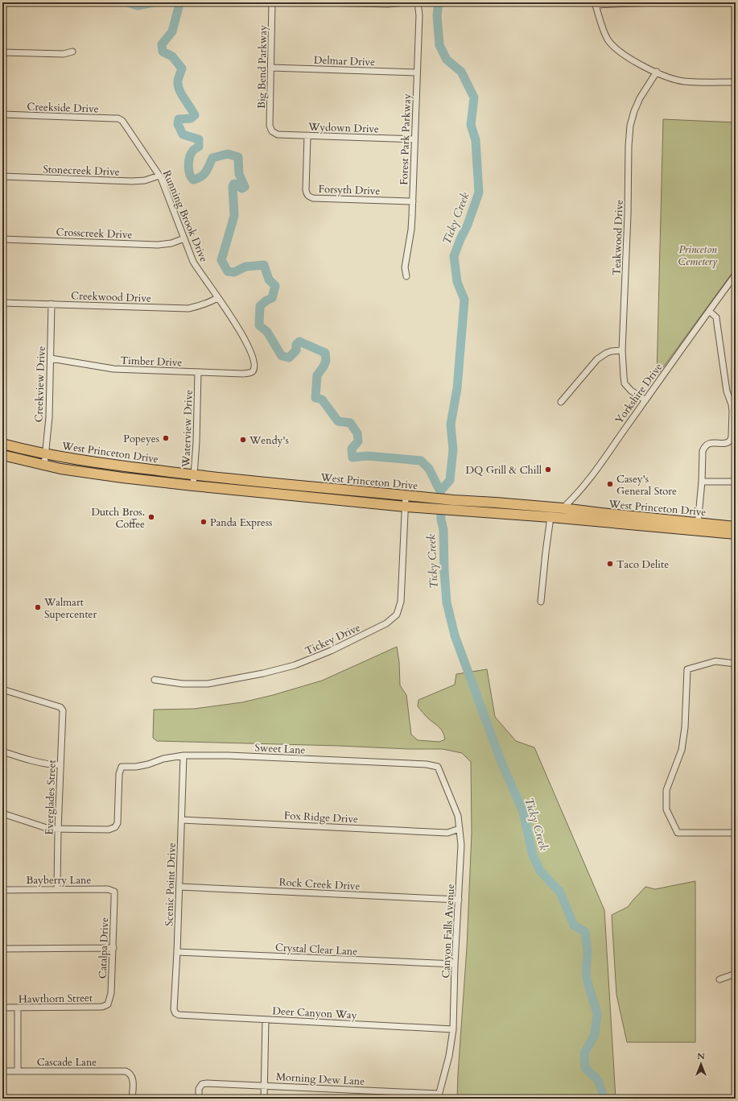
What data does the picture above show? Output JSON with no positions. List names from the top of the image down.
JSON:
{
  "streets": {
    "highway": ["West Princeton Drive"],
    "street": [
      "Delmar Drive",
      "Big Bend Parkway",
      "Creekside Drive",
      "Wydown Drive",
      "Forest Park Parkway",
      "Stonecreek Drive",
      "Forsyth Drive",
      "Running Brook Drive",
      "Crosscreek Drive",
      "Teakwood Drive",
      "Creekwood Drive",
      "Timber Drive",
      "Creekview Drive",
      "Yorkshire Drive",
      "Waterview Drive",
      "Tickey Drive",
      "Sweet Lane",
      "Everglades Street",
      "Fox Ridge Drive",
      "Bayberry Lane",
      "Rock Creek Drive",
      "Scenic Point Drive",
      "Canyon Falls Avenue",
      "Catalpa Drive",
      "Crystal Clear Lane",
      "Hawthorn Street",
      "Deer Canyon Way",
      "Cascade Lane",
      "Morning Dew Lane"
    ]
  },
  "crossings": [
    ["Delmar Drive", "Big Bend Parkway"],
    ["Delmar Drive", "Forest Park Parkway"],
    ["Big Bend Parkway", "Wydown Drive"],
    ["Creekside Drive", "Running Brook Drive"],
    ["Wydown Drive", "Forest Park Parkway"],
    ["Wydown Drive", "Forsyth Drive"],
    ["Forest Park Parkway", "Forsyth Drive"],
    ["Stonecreek Drive", "Running Brook Drive"],
    ["Running Brook Drive", "Crosscreek Drive"],
    ["Running Brook Drive", "Creekwood Drive"],
    ["Running Brook Drive", "Timber Drive"],
    ["Teakwood Drive", "Yorkshire Drive"],
    ["Creekwood Drive", "Creekview Drive"],
    ["Timber Drive", "Creekview Drive"],
    ["Timber Drive", "Waterview Drive"],
    ["Creekview Drive", "West Princeton Drive"],
    ["Yorkshire Drive", "West Princeton Drive"],
    ["Waterview Drive", "West Princeton Drive"],
    ["West Princeton Drive", "Tickey Drive"],
    ["Sweet Lane", "Everglades Street"],
    ["Sweet Lane", "Scenic Point Drive"],
    ["Sweet Lane", "Canyon Falls Avenue"],
    ["Everglades Street", "Bayberry Lane"],
    ["Fox Ridge Drive", "Scenic Point Drive"],
    ["Fox Ridge Drive", "Canyon Falls Avenue"],
    ["Bayberry Lane", "Catalpa Drive"],
    ["Rock Creek Drive", "Scenic Point Drive"],
    ["Rock Creek Drive", "Canyon Falls Avenue"],
    ["Scenic Point Drive", "Crystal Clear Lane"],
    ["Scenic Point Drive", "Deer Canyon Way"],
    ["Canyon Falls Avenue", "Crystal Clear Lane"],
    ["Canyon Falls Avenue", "Deer Canyon Way"],
    ["Canyon Falls Avenue", "Morning Dew Lane"],
    ["Catalpa Drive", "Hawthorn Street"]
  ],
  "water": ["Ticky Creek"],
  "parks": ["Princeton Cemetery"],
  "places": [
    "Popeyes",
    "Wendy's",
    "DQ Grill & Chill",
    "Casey's General Store",
    "Dutch Bros. Coffee",
    "Panda Express",
    "Taco Delite",
    "Walmart Supercenter"
  ],
  "north": "top"
}
